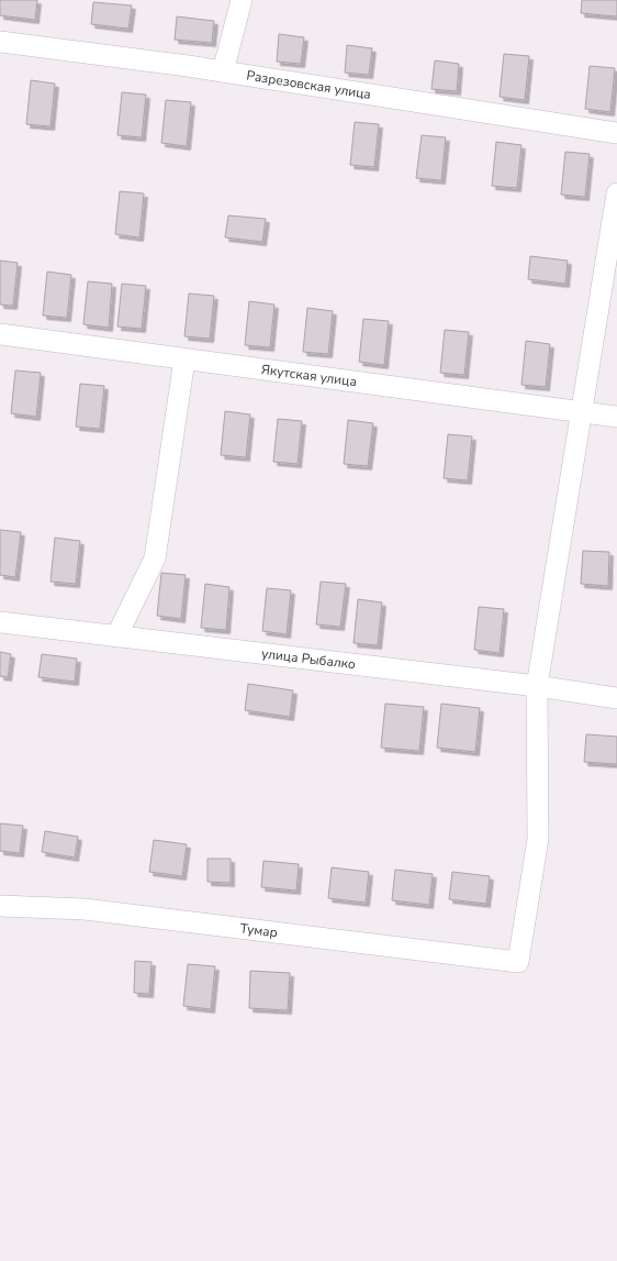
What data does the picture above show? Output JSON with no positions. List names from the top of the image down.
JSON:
{
  "streets": {
    "street": [
      "Разрезовская улица",
      "Якутская улица",
      "улица Рыбалко",
      "Тумар"
    ]
  },
  "crossings": [
    ["улица Рыбалко", "Тумар"]
  ]
}
